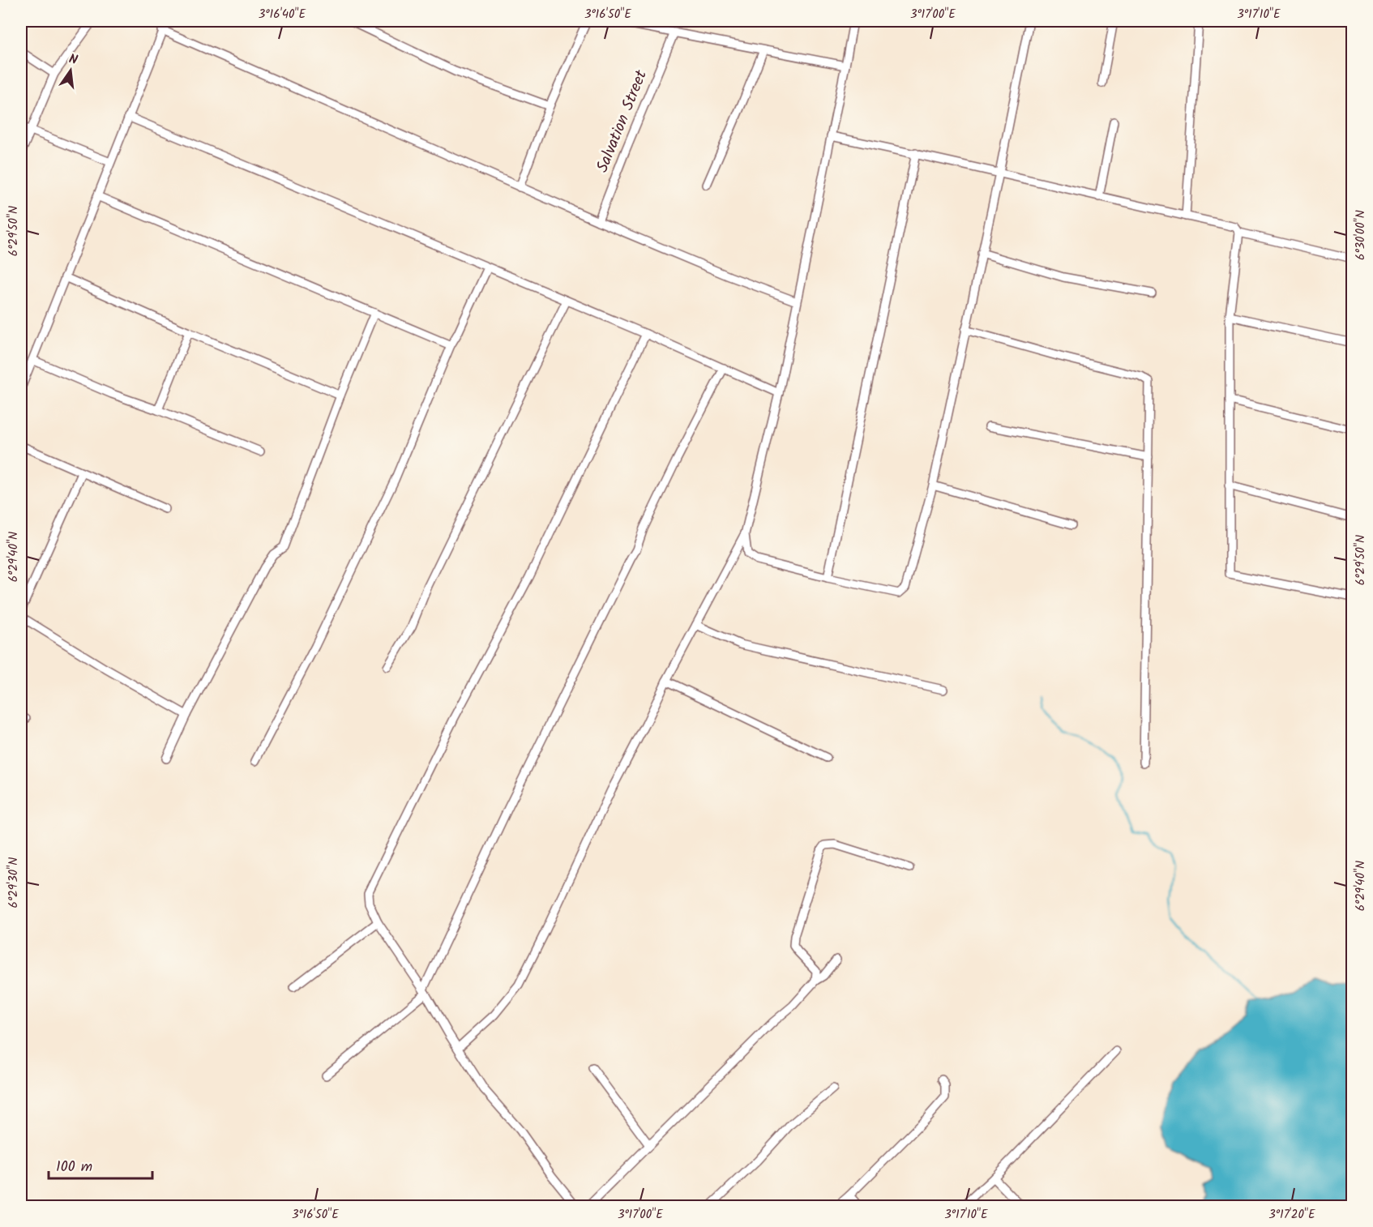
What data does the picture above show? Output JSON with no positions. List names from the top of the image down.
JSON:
{
  "streets": {
    "street": ["Salvation Street"]
  },
  "scale_bar": "100 m",
  "north": "top",
  "coordinates": [
    "3°16'40\"E",
    "3°16'50\"E",
    "3°17'00\"E",
    "3°17'10\"E",
    "6°29'50\"N",
    "6°30'00\"N",
    "6°29'40\"N",
    "6°29'30\"N",
    "3°17'20\"E"
  ]
}
